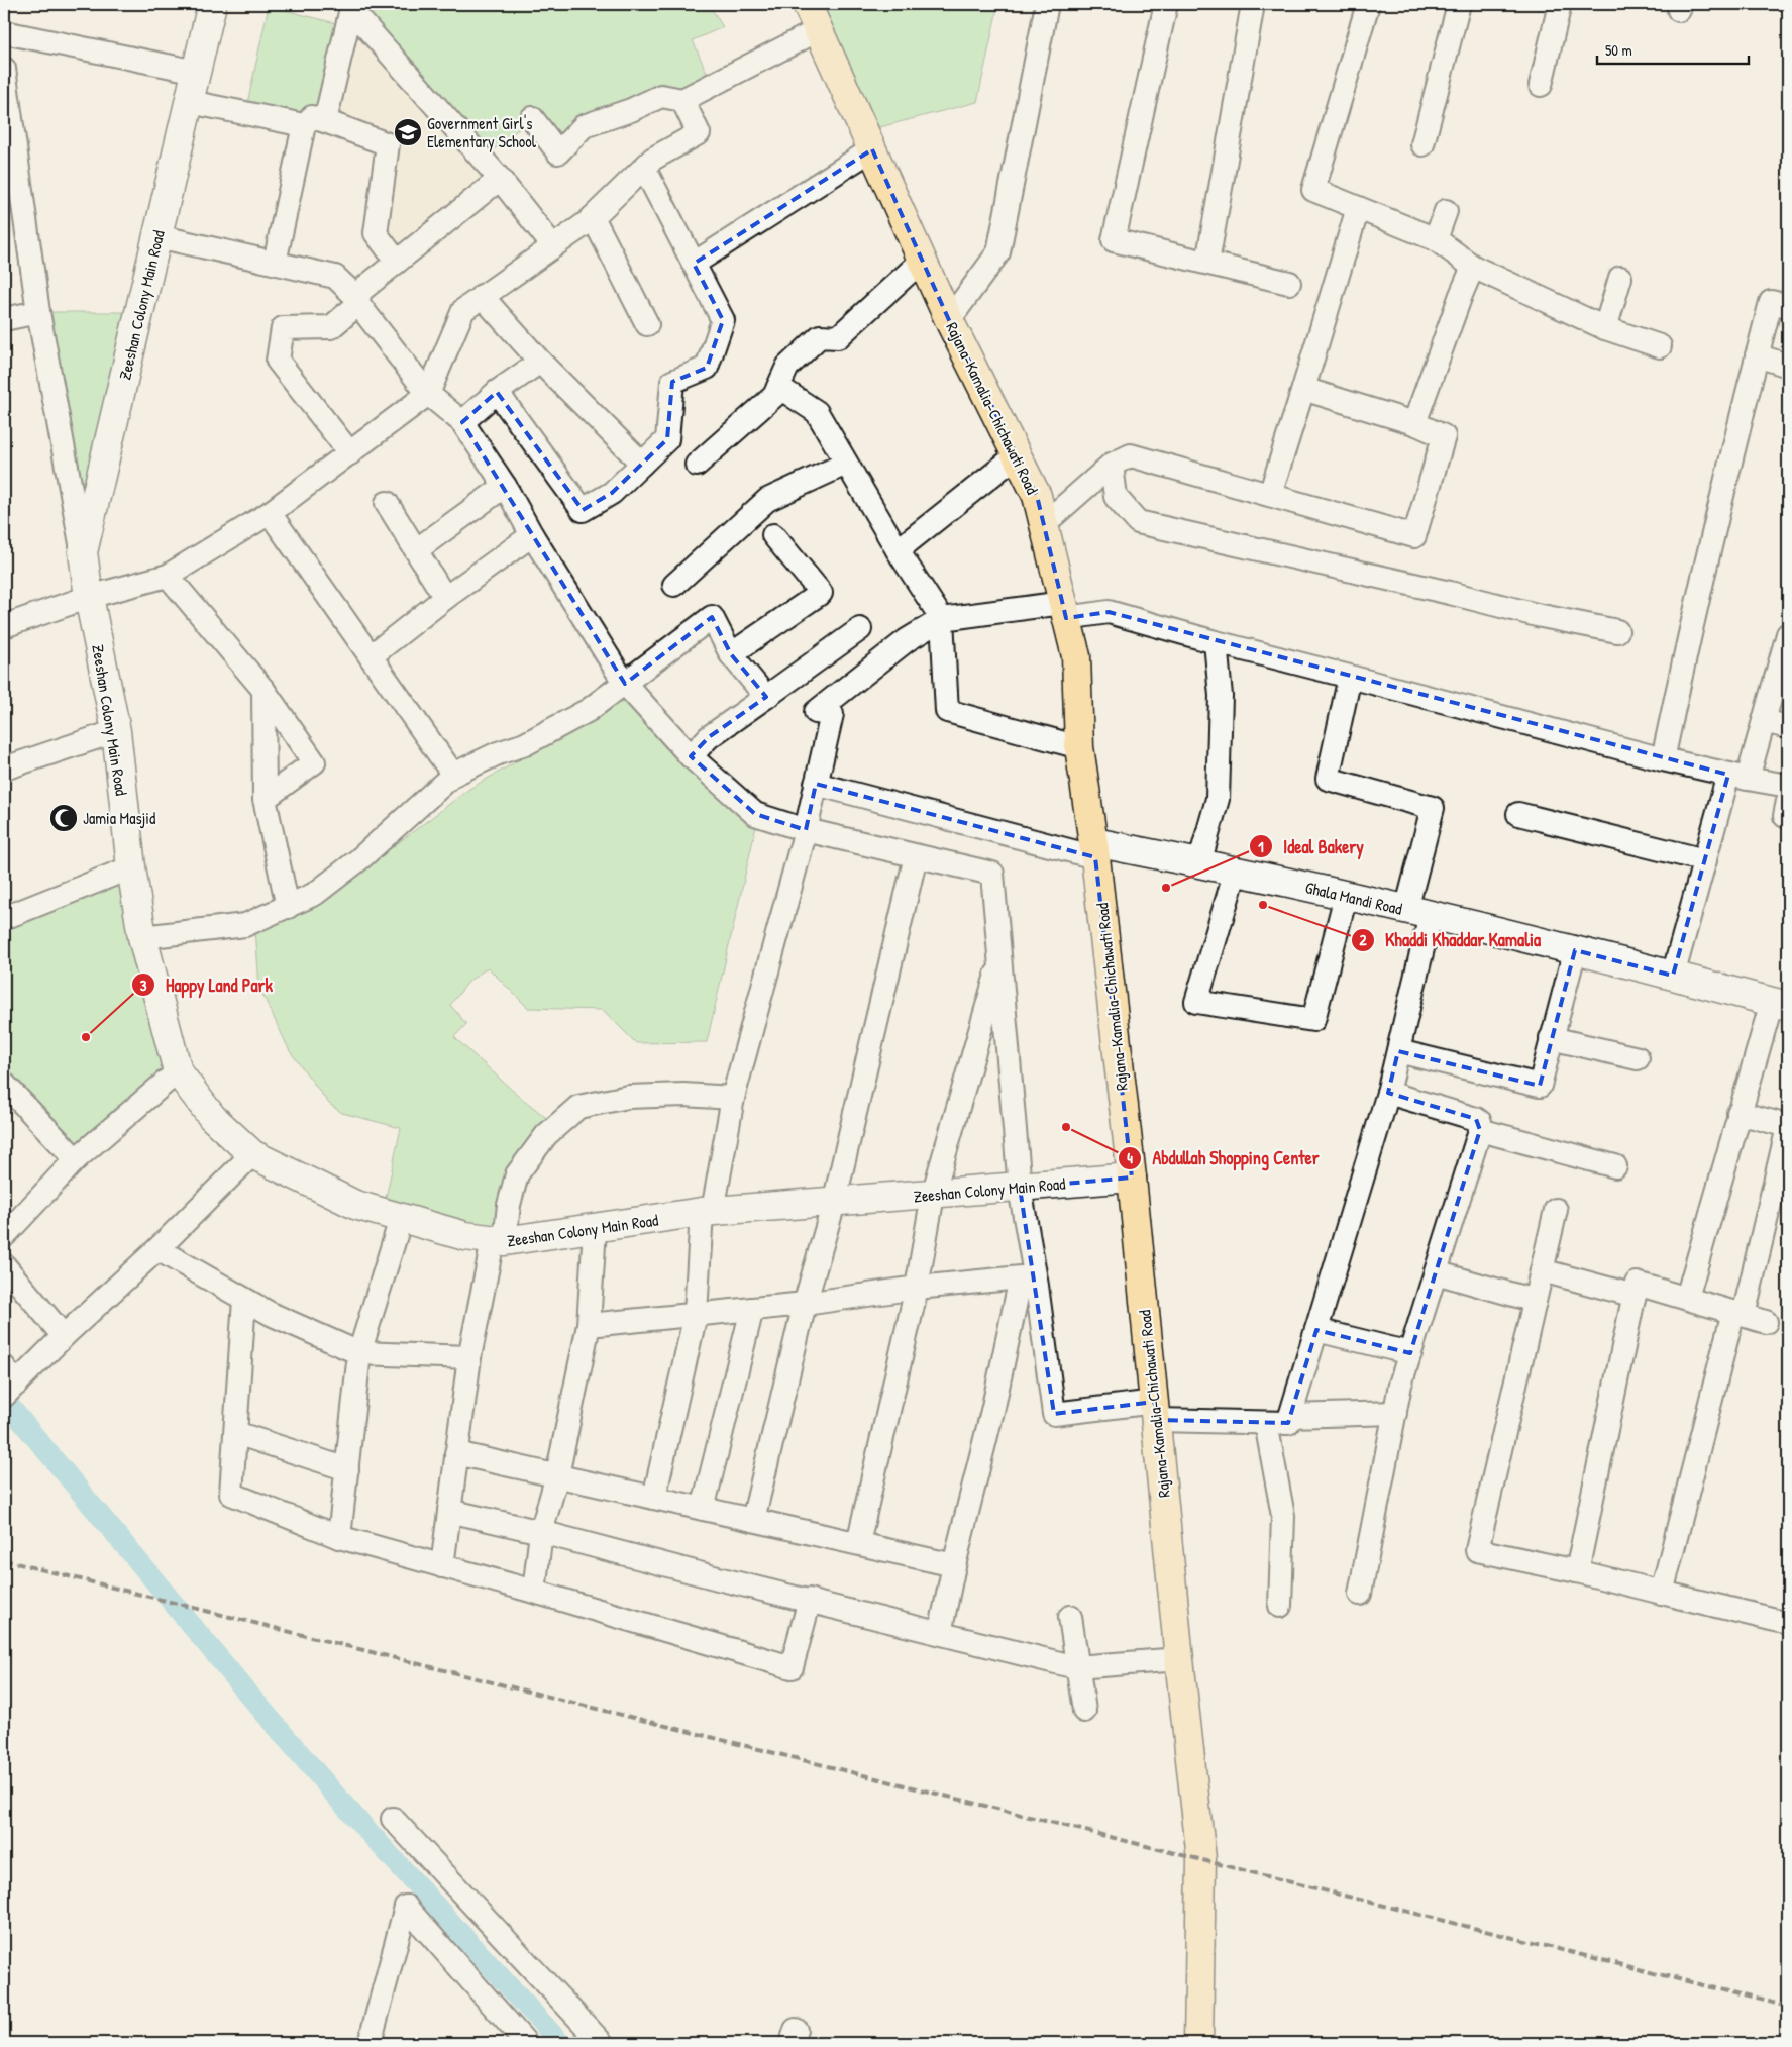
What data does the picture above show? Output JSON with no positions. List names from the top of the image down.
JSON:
{
  "streets": {
    "main road": ["Rajana-Kamalia-Chichawati Road"],
    "street": ["Zeeshan Colony Main Road", "Ghala Mandi Road"]
  },
  "crossings": [
    ["Zeeshan Colony Main Road", "Rajana-Kamalia-Chichawati Road"],
    ["Rajana-Kamalia-Chichawati Road", "Ghala Mandi Road"]
  ],
  "places": {
    "school or university": ["Government Girl's Elementary School"],
    "mosque": ["Jamia Masjid"],
    "other": [
      "Ideal Bakery",
      "Khaddi Khaddar Kamalia",
      "Happy Land Park",
      "Abdullah Shopping Center"
    ]
  },
  "scale_bar": "50 m"
}
